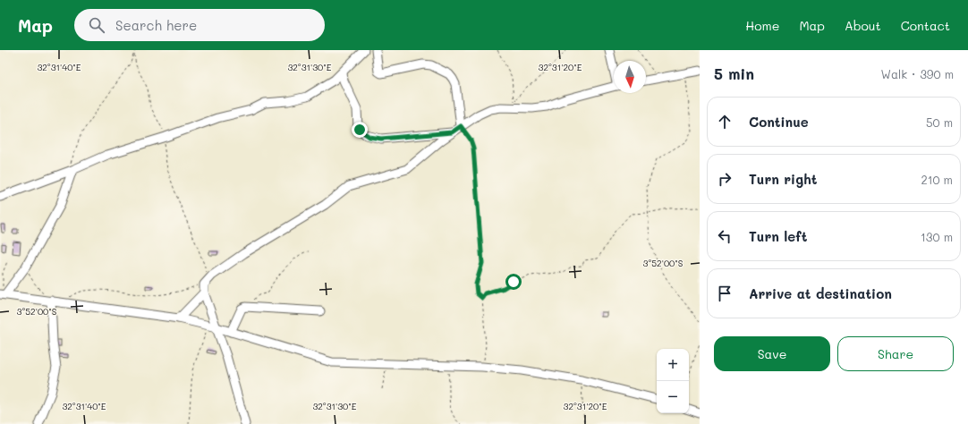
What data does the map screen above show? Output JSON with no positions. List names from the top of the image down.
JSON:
{
  "north": "bottom",
  "page": {
    "header": "Map",
    "search": "Search here",
    "nav": [
      "Home",
      "Map",
      "About",
      "Contact"
    ],
    "heading": ["5 min", "Walk · 390 m"],
    "list": [
      ["Continue", "50 m"],
      ["Turn right", "210 m"],
      ["Turn left", "130 m"],
      "Arrive at destination"
    ],
    "buttons": ["Save", "Share"],
    "map_buttons": ["+", "−"]
  },
  "coordinates": [
    "32°31'40\"E",
    "32°31'30\"E",
    "32°31'20\"E",
    "3°52'00\"S"
  ]
}
